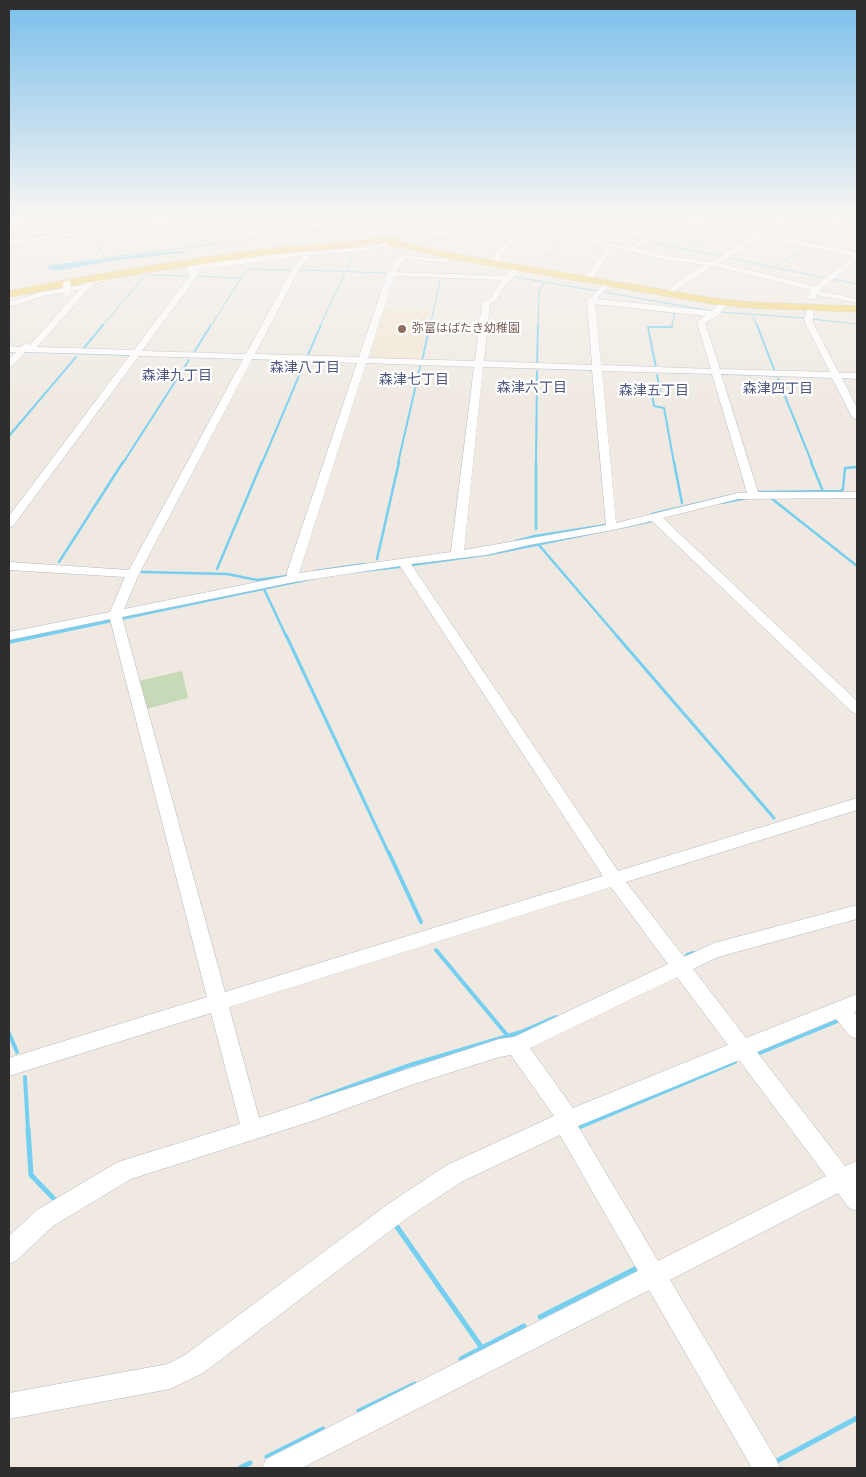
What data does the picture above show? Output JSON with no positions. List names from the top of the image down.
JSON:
{
  "districts": [
    "森津八丁目",
    "森津九丁目",
    "森津七丁目",
    "森津六丁目",
    "森津四丁目",
    "森津五丁目"
  ],
  "places": ["弥富はばたき幼稚園"]
}
